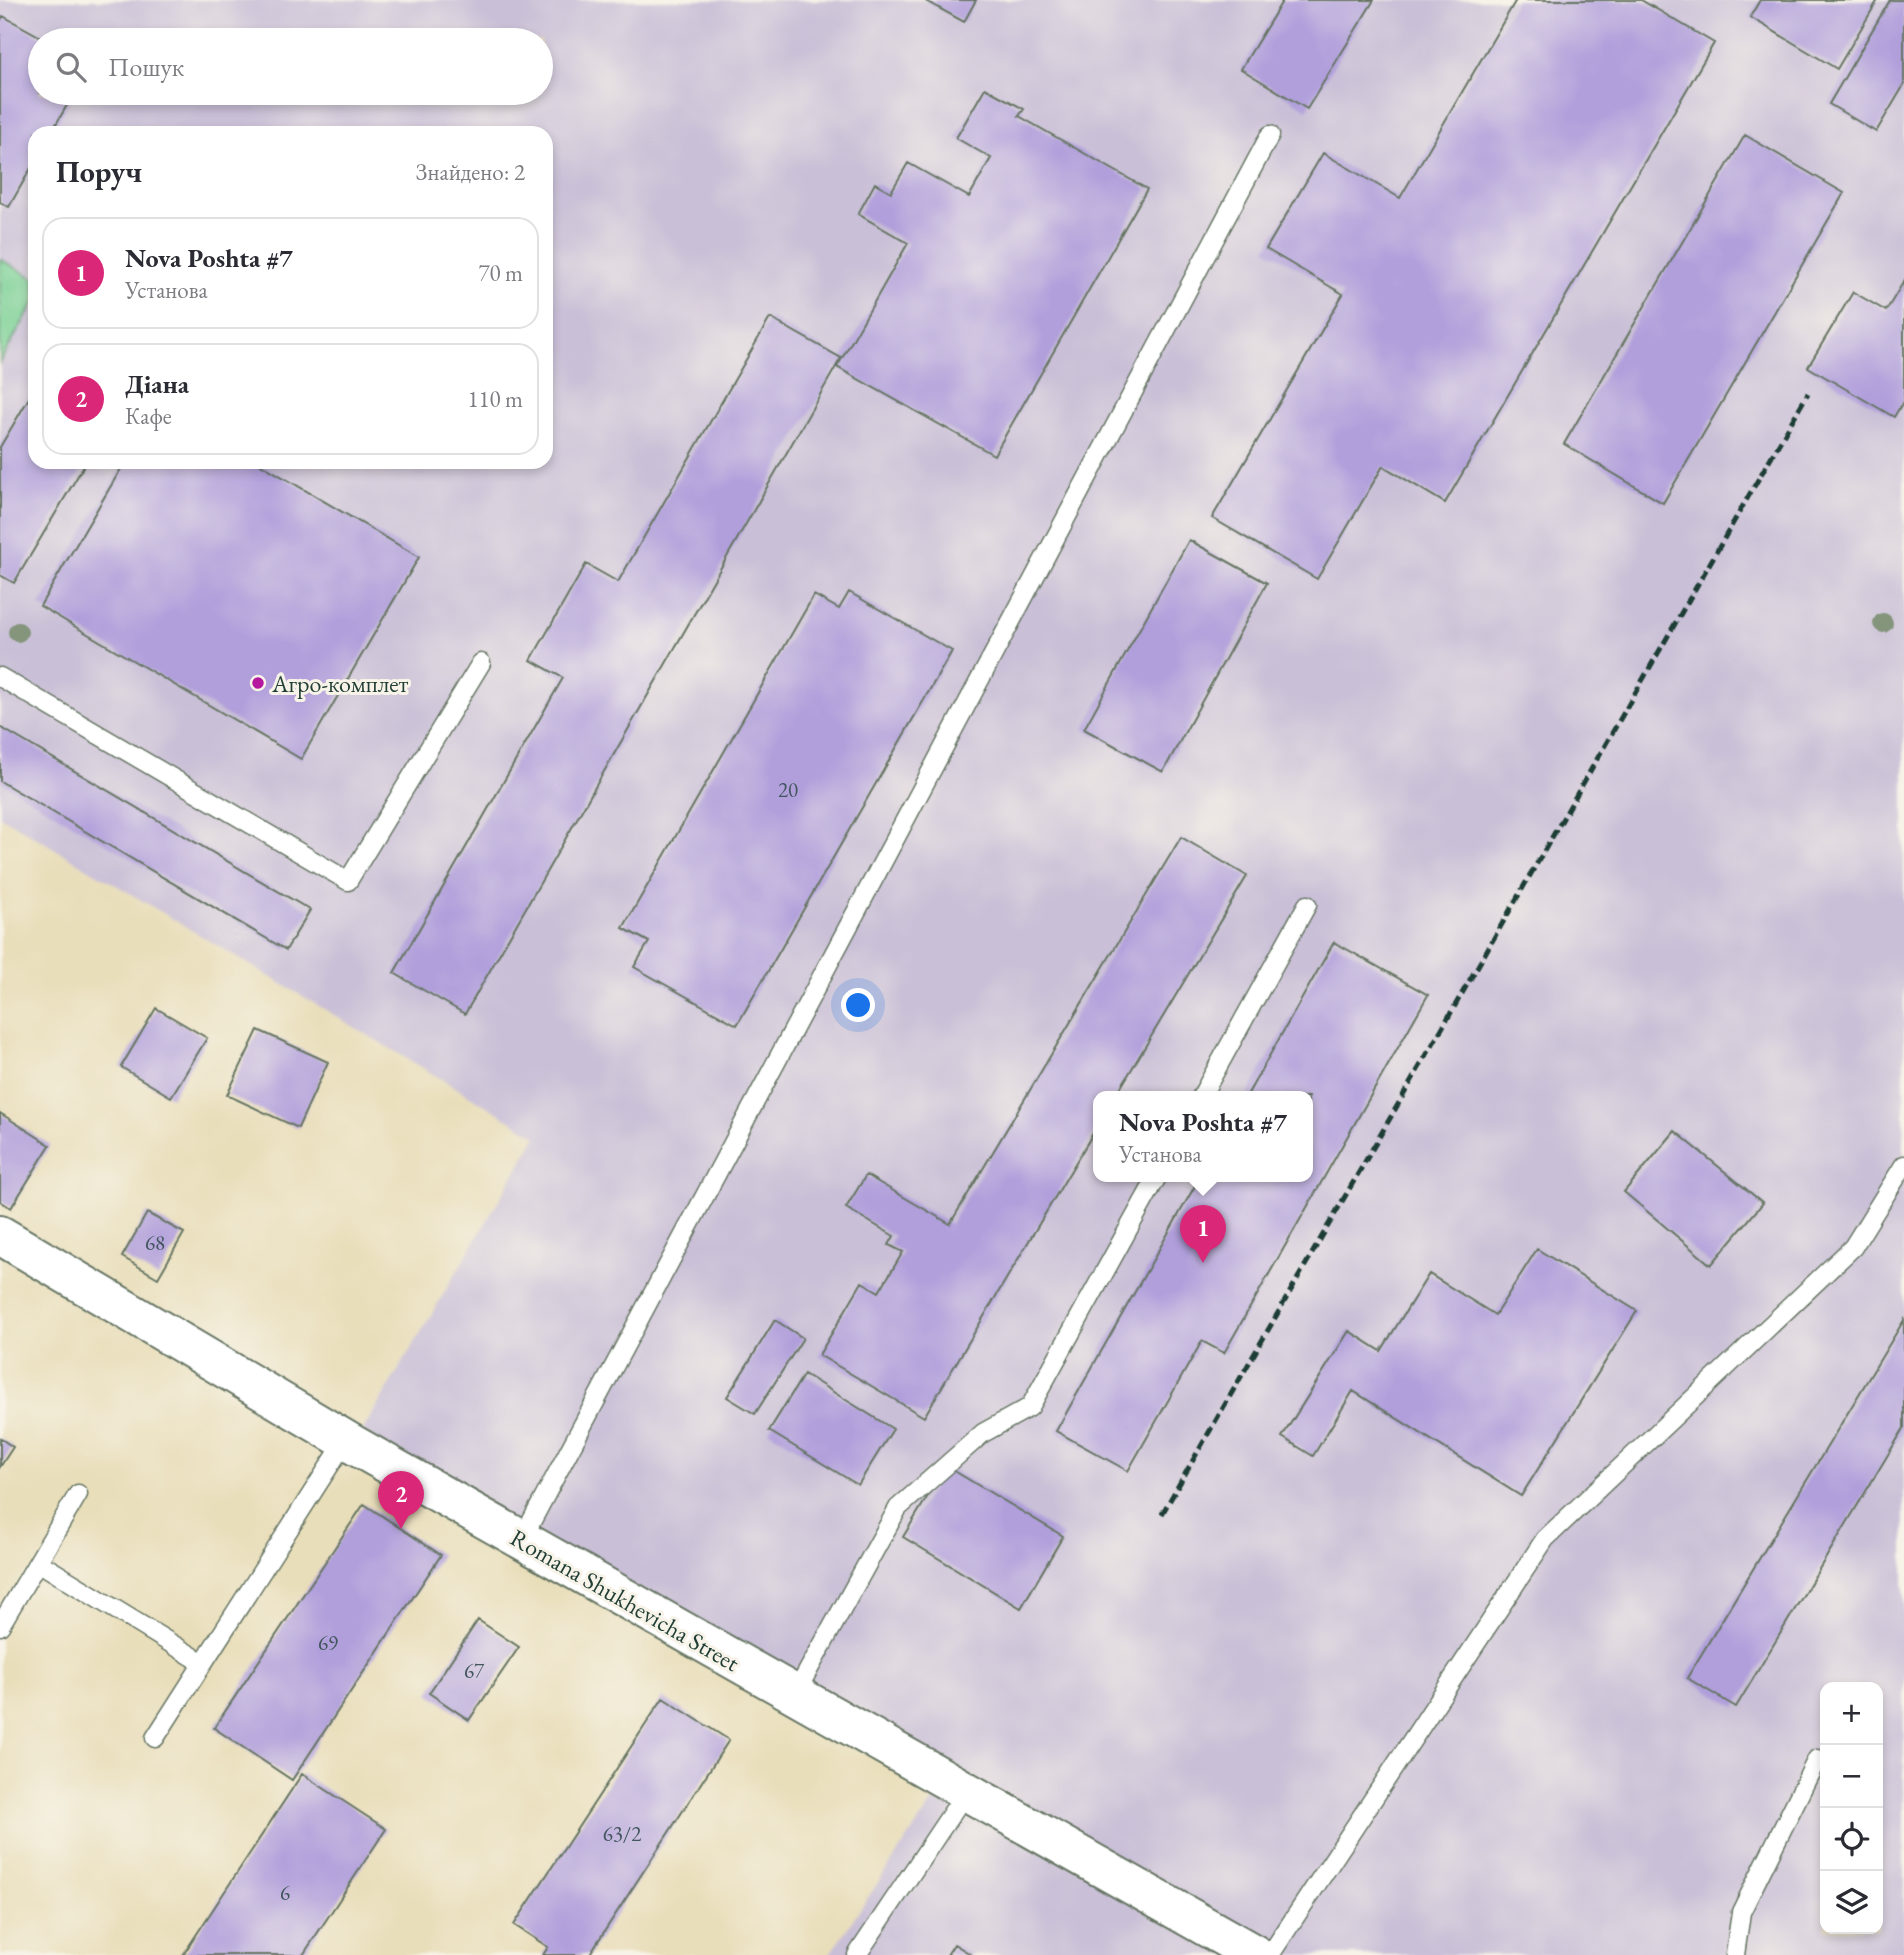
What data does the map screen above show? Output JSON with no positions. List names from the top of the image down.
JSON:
{
  "streets": {
    "street": ["Romana Shukhevicha Street"]
  },
  "places": ["Агро-комплет"],
  "house_numbers": [
    "20",
    "68",
    "69",
    "67",
    "63/2",
    "6"
  ],
  "page": {
    "search": "Пошук",
    "heading": ["Поруч", "Знайдено: 2"],
    "list": [
      {
        "mark": "1",
        "name": "Nova Poshta #7",
        "note": "Установа",
        "value": "70 m"
      },
      {
        "mark": "2",
        "name": "Діана",
        "note": "Кафе",
        "value": "110 m"
      }
    ],
    "popup": ["Nova Poshta #7", "Установа"],
    "pins": ["1", "2"],
    "map_buttons": ["+", "−"]
  }
}
